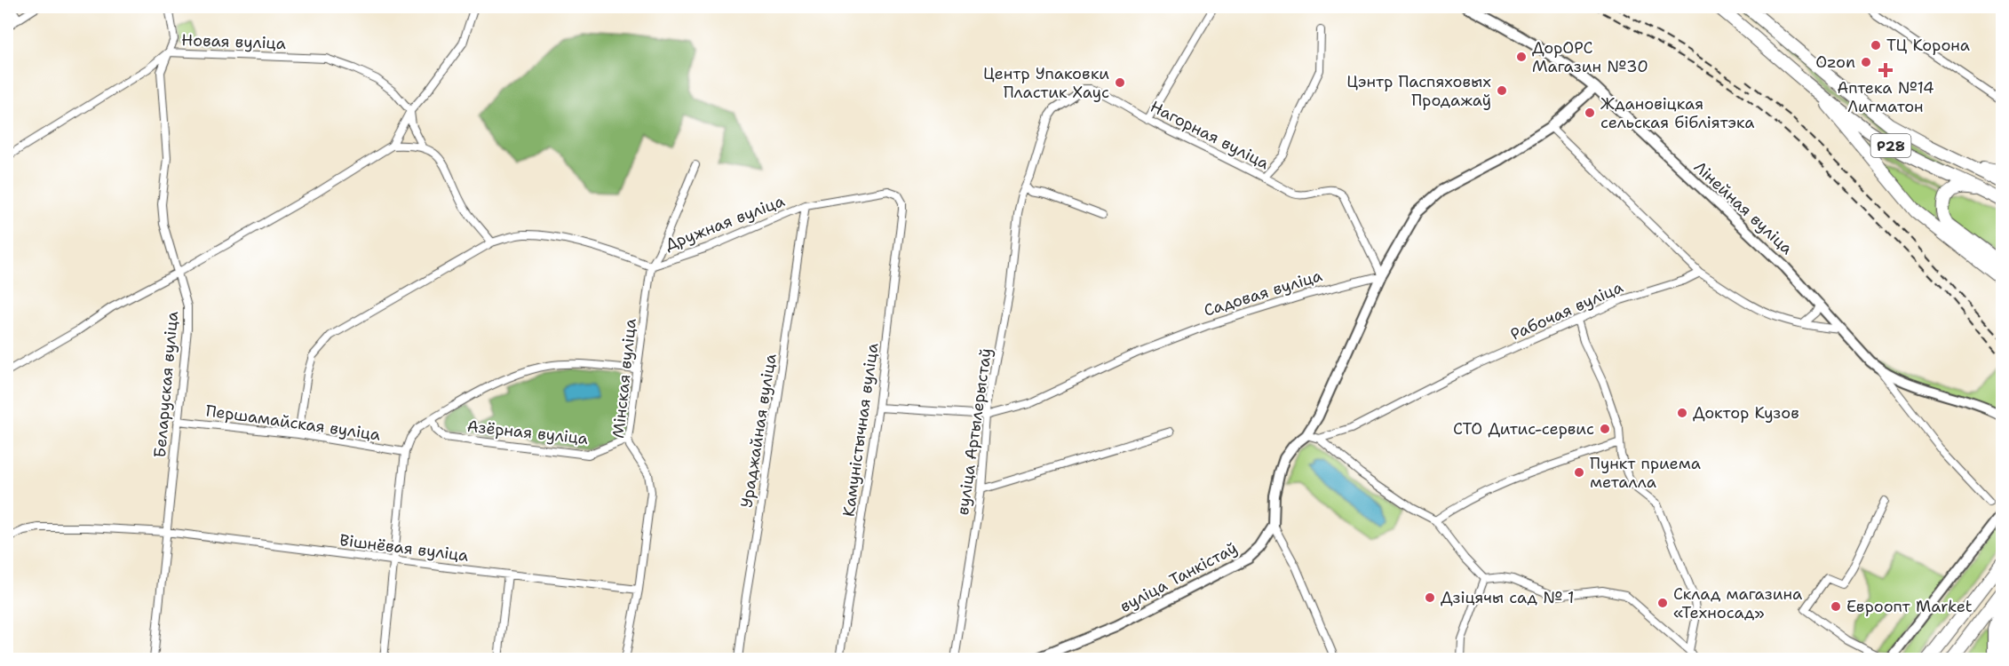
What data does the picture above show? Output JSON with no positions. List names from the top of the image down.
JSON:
{
  "streets": {
    "highway": ["Р28"],
    "street": [
      "Новая вуліца",
      "Нагорная вуліца",
      "Лінейная вуліца",
      "Дружная вуліца",
      "Садовая вуліца",
      "Рабочая вуліца",
      "Мінская вуліца",
      "Беларуская вуліца",
      "Першамайская вуліца",
      "Камуністычная вуліца",
      "Ураджайная вуліца",
      "вуліца Артылерыстаў",
      "Азёрная вуліца",
      "Вішнёвая вуліца",
      "вуліца Танкістаў"
    ]
  },
  "crossings": [
    ["Новая вуліца", "Беларуская вуліца"],
    ["Нагорная вуліца", "Садовая вуліца"],
    ["Нагорная вуліца", "вуліца Артылерыстаў"],
    ["Нагорная вуліца", "вуліца Танкістаў"],
    ["Дружная вуліца", "Мінская вуліца"],
    ["Дружная вуліца", "Першамайская вуліца"],
    ["Дружная вуліца", "Камуністычная вуліца"],
    ["Дружная вуліца", "Ураджайная вуліца"],
    ["Садовая вуліца", "Камуністычная вуліца"],
    ["Садовая вуліца", "вуліца Артылерыстаў"],
    ["Садовая вуліца", "вуліца Танкістаў"],
    ["Мінская вуліца", "Азёрная вуліца"],
    ["Мінская вуліца", "Вішнёвая вуліца"],
    ["Беларуская вуліца", "Першамайская вуліца"],
    ["Беларуская вуліца", "Вішнёвая вуліца"],
    ["Першамайская вуліца", "Азёрная вуліца"],
    ["Азёрная вуліца", "Вішнёвая вуліца"]
  ],
  "places": {
    "other": [
      "ТЦ Корона",
      "ДорОРС Магазин №30",
      "Ozon",
      "Центр Упаковки Пластик Хаус",
      "Цэнтр Паспяховых Продажаў",
      "Ждановіцкая сельская бібліятэка",
      "Доктор Кузов",
      "СТО Дитис-сервис",
      "Пункт приема металла",
      "Дзіцячы сад № 1",
      "Склад магазина «Техносад»",
      "Евроопт Market"
    ],
    "health": ["Аптека №14 Лигматон"]
  }
}
